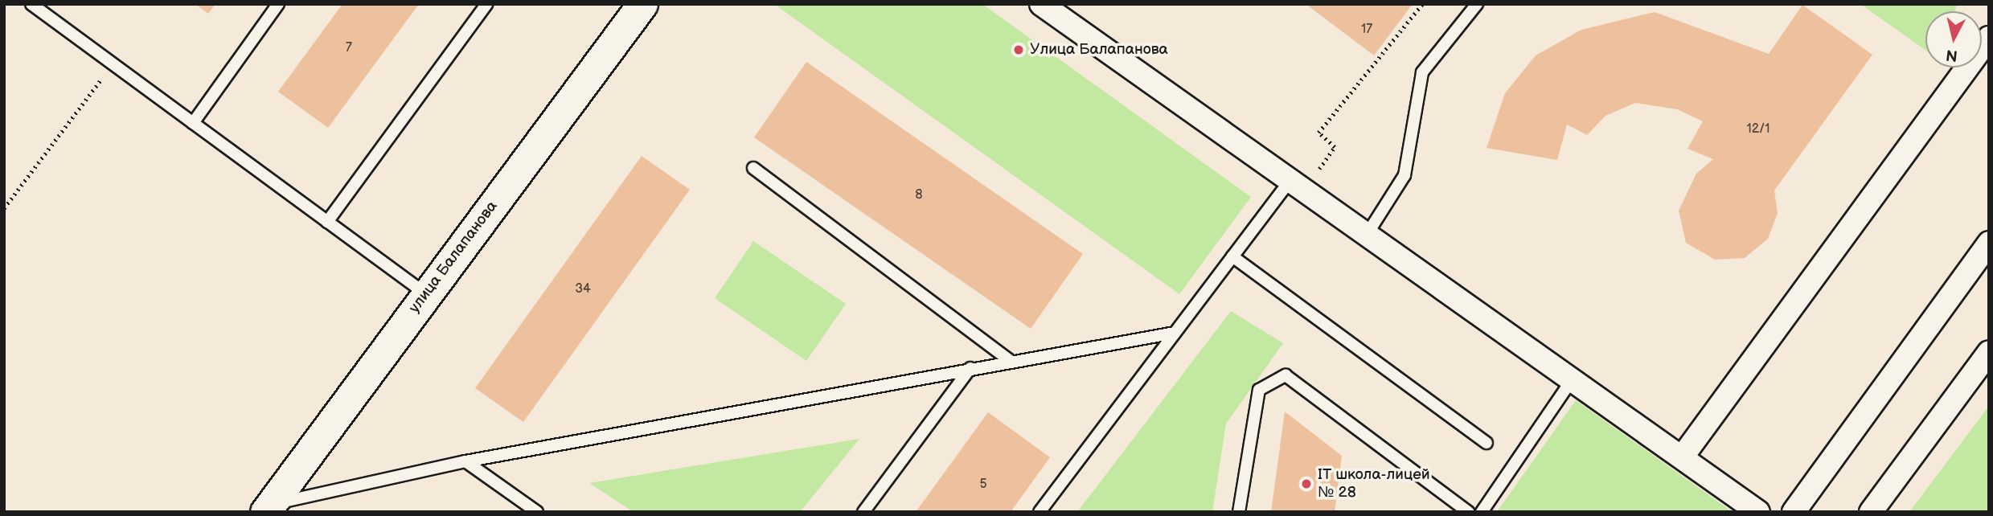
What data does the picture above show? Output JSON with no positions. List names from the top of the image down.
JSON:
{
  "streets": {
    "street": ["улица Балапанова"]
  },
  "places": ["Улица Балапанова", "IT школа-лицей № 28"],
  "house_numbers": [
    "17",
    "7",
    "12/1",
    "8",
    "34",
    "5"
  ],
  "north": "bottom"
}
